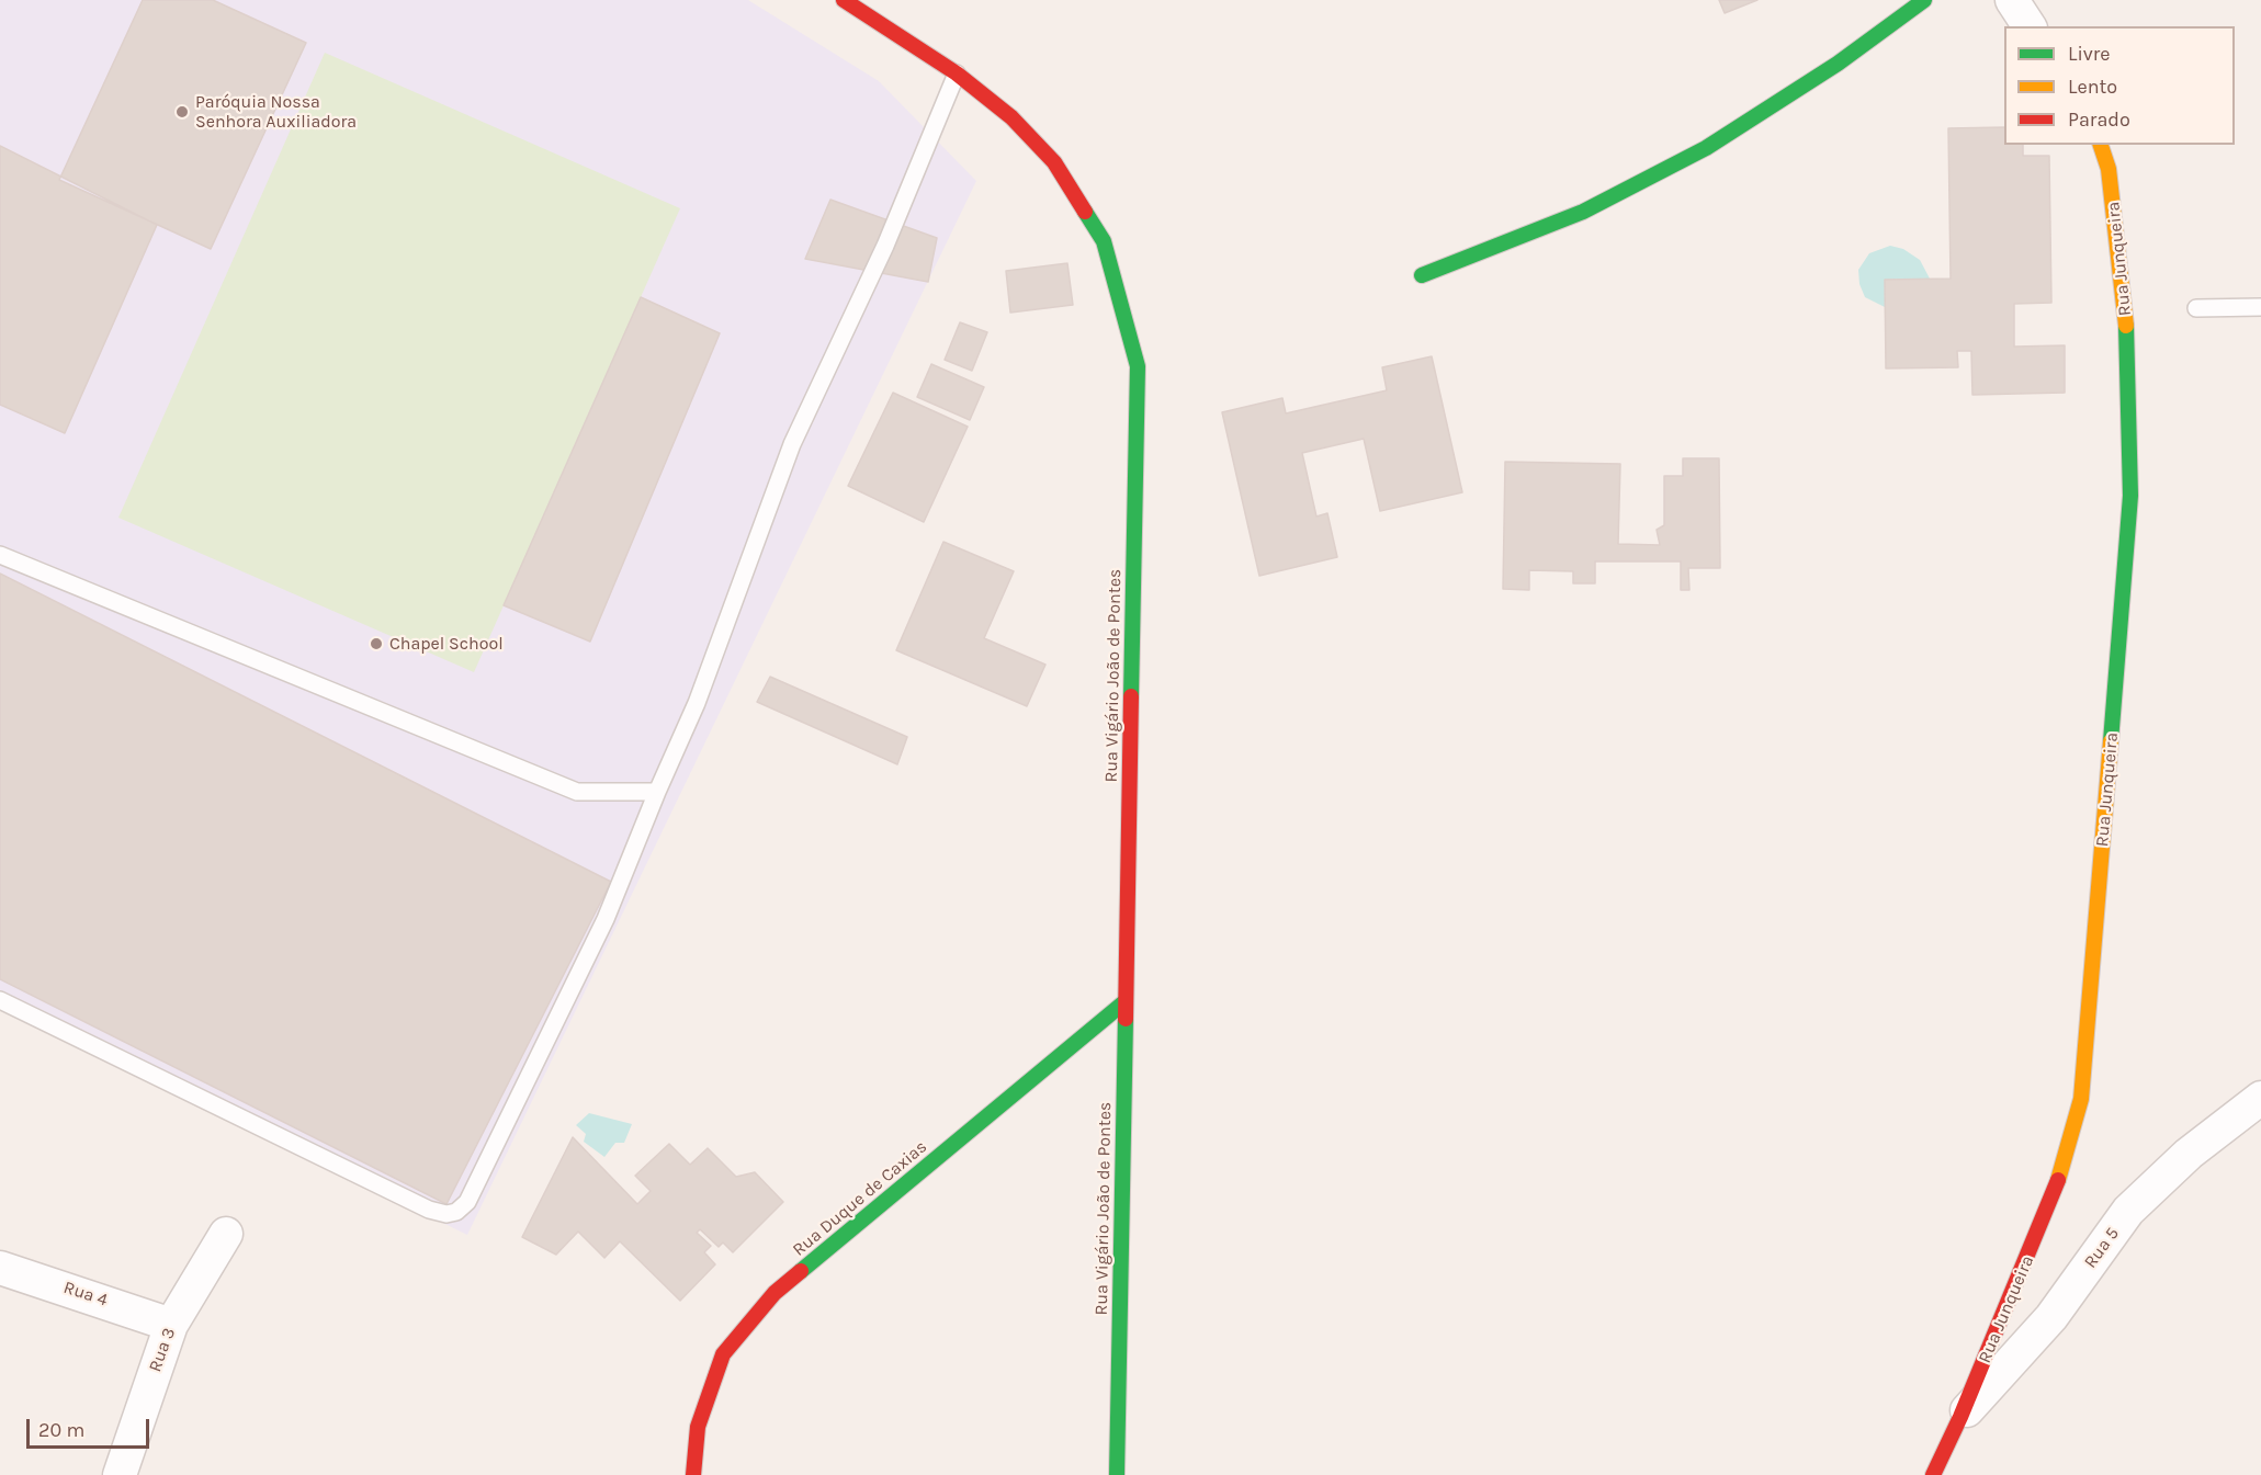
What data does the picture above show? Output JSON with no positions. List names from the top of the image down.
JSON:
{
  "streets": {
    "street": [
      "Rua Junqueira",
      "Rua Vigário João de Pontes",
      "Rua Duque de Caxias",
      "Rua 5",
      "Rua 4",
      "Rua 3"
    ]
  },
  "crossings": [
    ["Rua Junqueira", "Rua 5"],
    ["Rua Vigário João de Pontes", "Rua Duque de Caxias"],
    ["Rua 4", "Rua 3"]
  ],
  "places": ["Paróquia Nossa Senhora Auxiliadora", "Chapel School"],
  "legend": ["Livre", "Lento", "Parado"],
  "scale_bar": "20 m"
}
